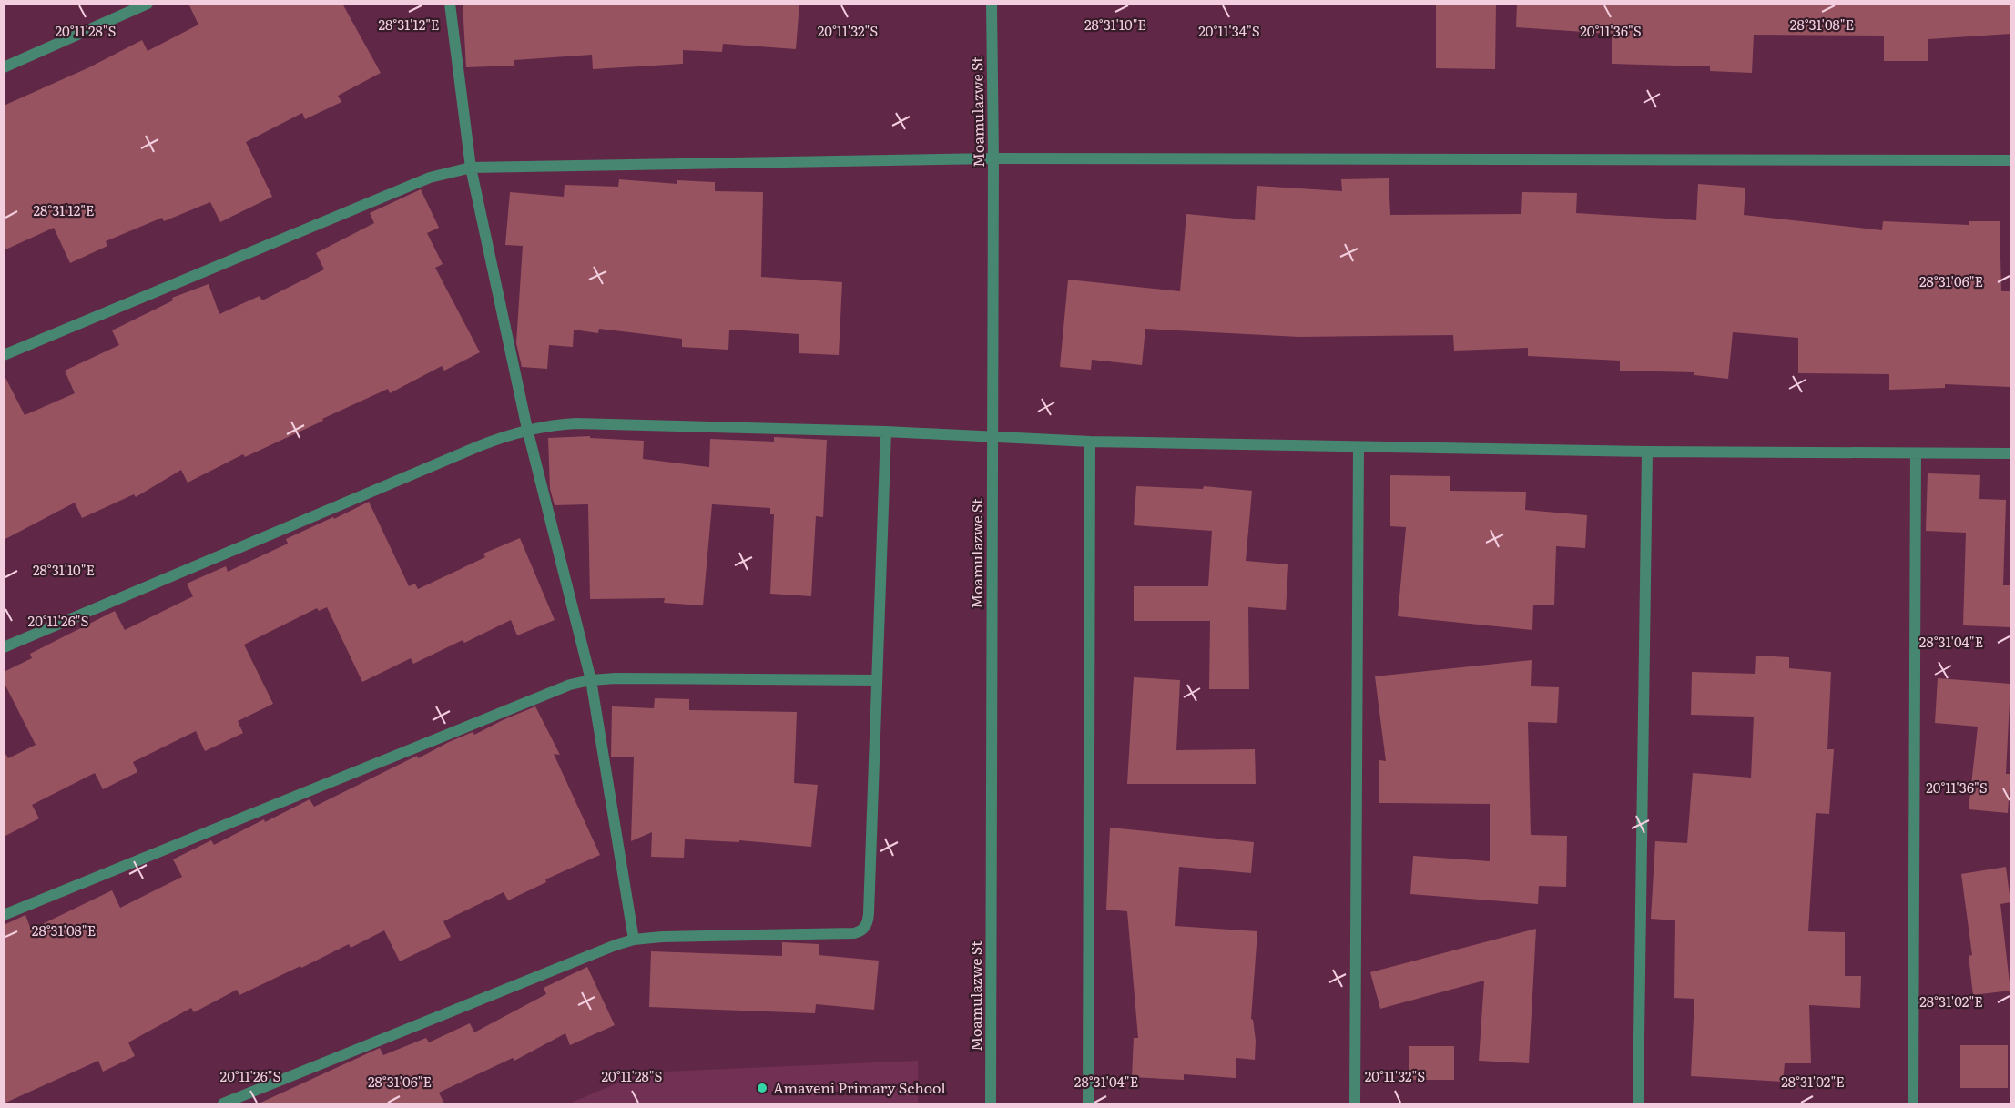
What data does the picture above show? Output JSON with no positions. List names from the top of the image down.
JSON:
{
  "streets": {
    "street": ["Moamulazwe St"]
  },
  "places": ["Amaveni Primary School"],
  "coordinates": [
    "28°31'12\"E",
    "28°31'10\"E",
    "28°31'08\"E",
    "20°11'28\"S",
    "20°11'32\"S",
    "20°11'34\"S",
    "20°11'36\"S",
    "28°31'06\"E",
    "20°11'26\"S",
    "28°31'04\"E",
    "28°31'02\"E"
  ]
}
